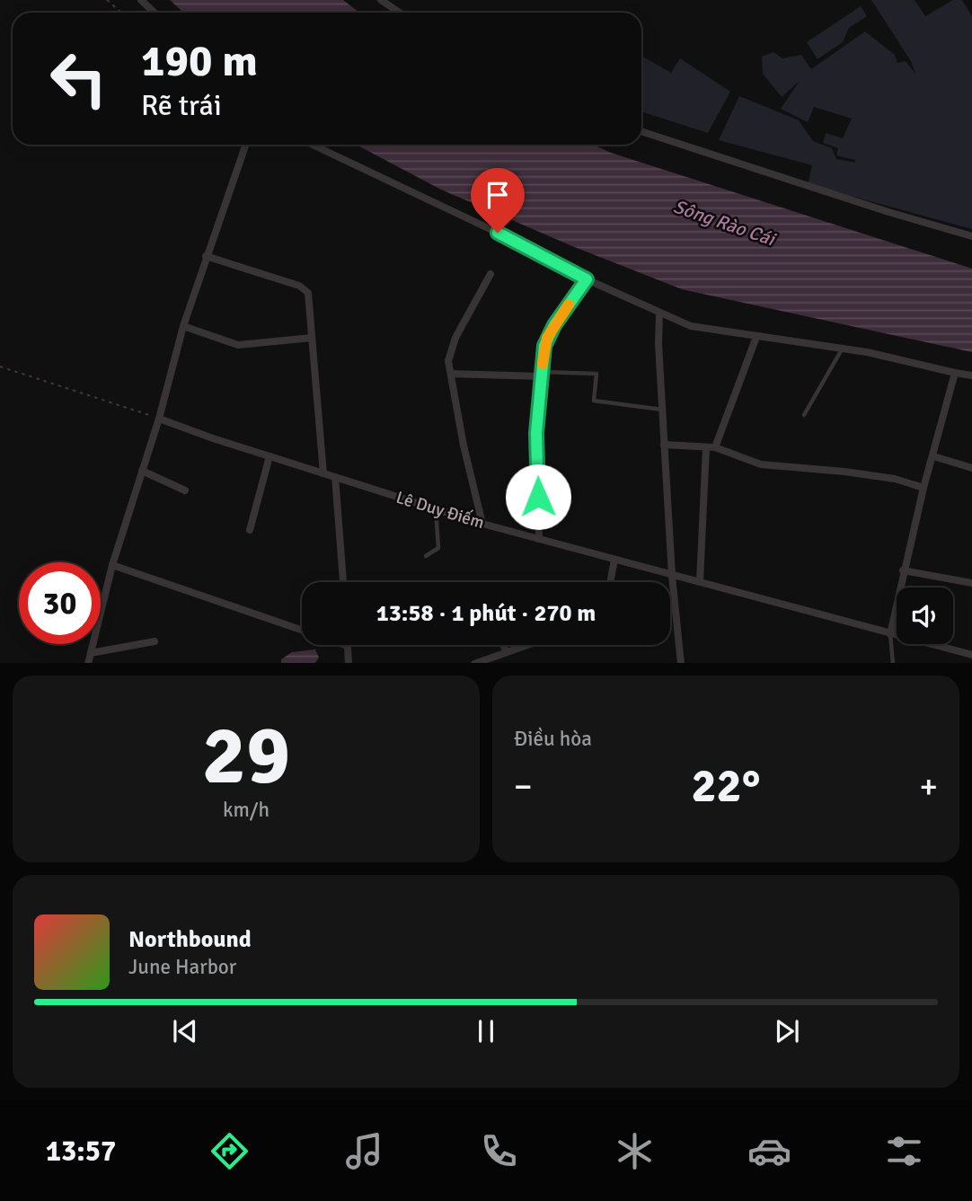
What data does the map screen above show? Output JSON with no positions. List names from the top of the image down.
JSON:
{
  "streets": {
    "street": ["Lê Duy Điếm"]
  },
  "water": ["Sông Rào Cái"],
  "page": {
    "turn": ["190 m", "Rẽ trái"],
    "limit": "30",
    "trip": "13:58 · 1 phút · 270 m",
    "tile": [
      ["29", "km/h"],
      "Điều hòa"
    ],
    "heat": ["−", "22°", "+"],
    "song": ["Northbound", "June Harbor"],
    "tabs": "13:57"
  }
}
